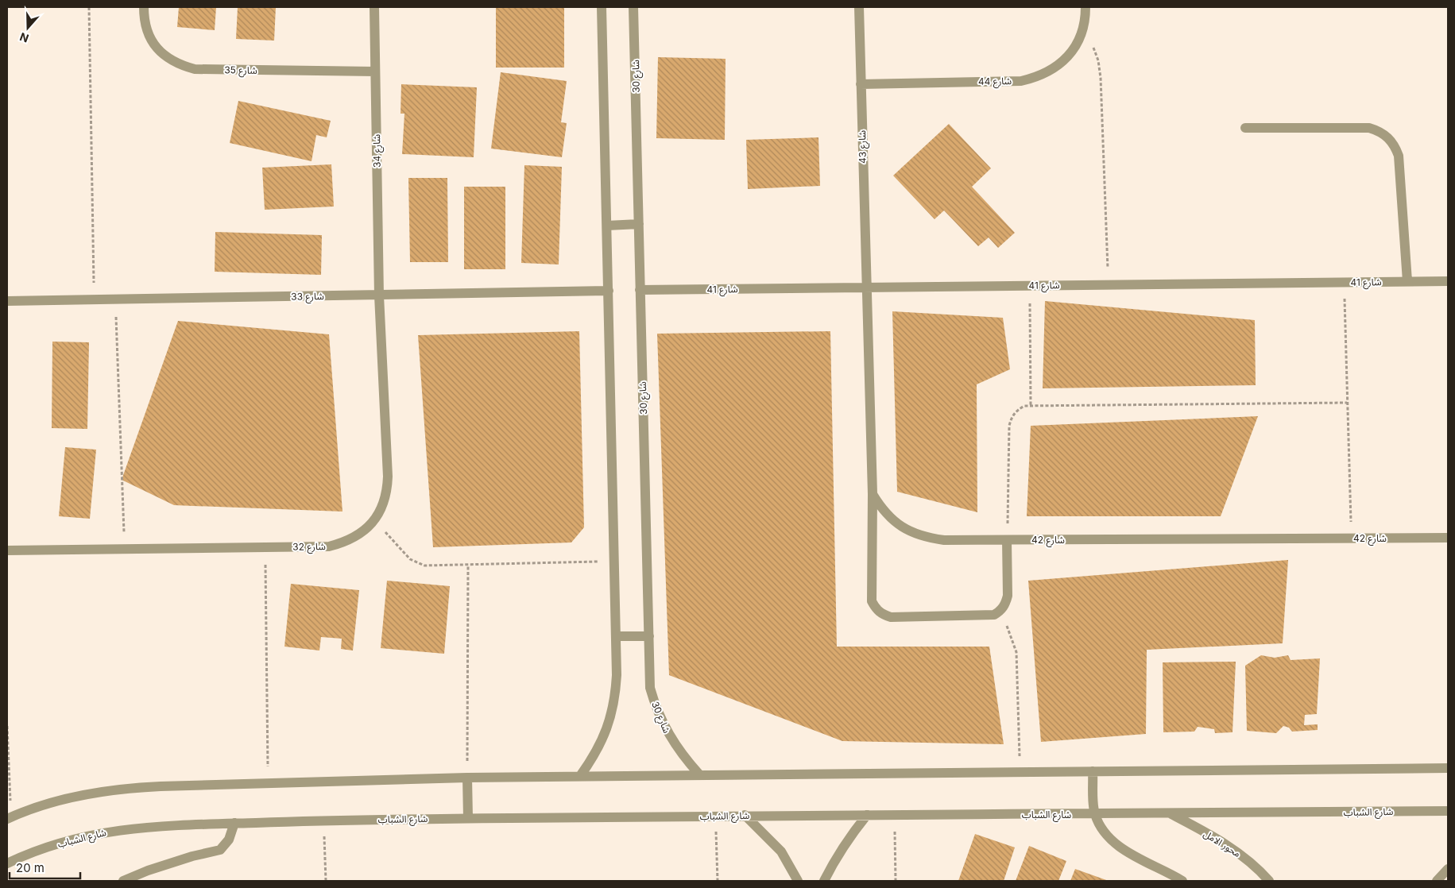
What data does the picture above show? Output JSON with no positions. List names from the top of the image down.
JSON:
{
  "streets": {
    "street": [
      "شارع 35",
      "شارع 30",
      "شارع 44",
      "شارع 43",
      "شارع 34",
      "شارع 41",
      "شارع 33",
      "شارع 42",
      "شارع 32",
      "شارع الشباب",
      "محور الامل"
    ]
  },
  "crossings": [
    ["شارع 35", "شارع 34"],
    ["شارع 30", "شارع 41"],
    ["شارع 44", "شارع 43"],
    ["شارع 43", "شارع 41"],
    ["شارع 34", "شارع 33"],
    ["شارع 34", "شارع 32"],
    ["شارع 33", "شارع 32"],
    ["شارع الشباب", "محور الامل"]
  ],
  "scale_bar": "20 m",
  "north": "bottom"
}
